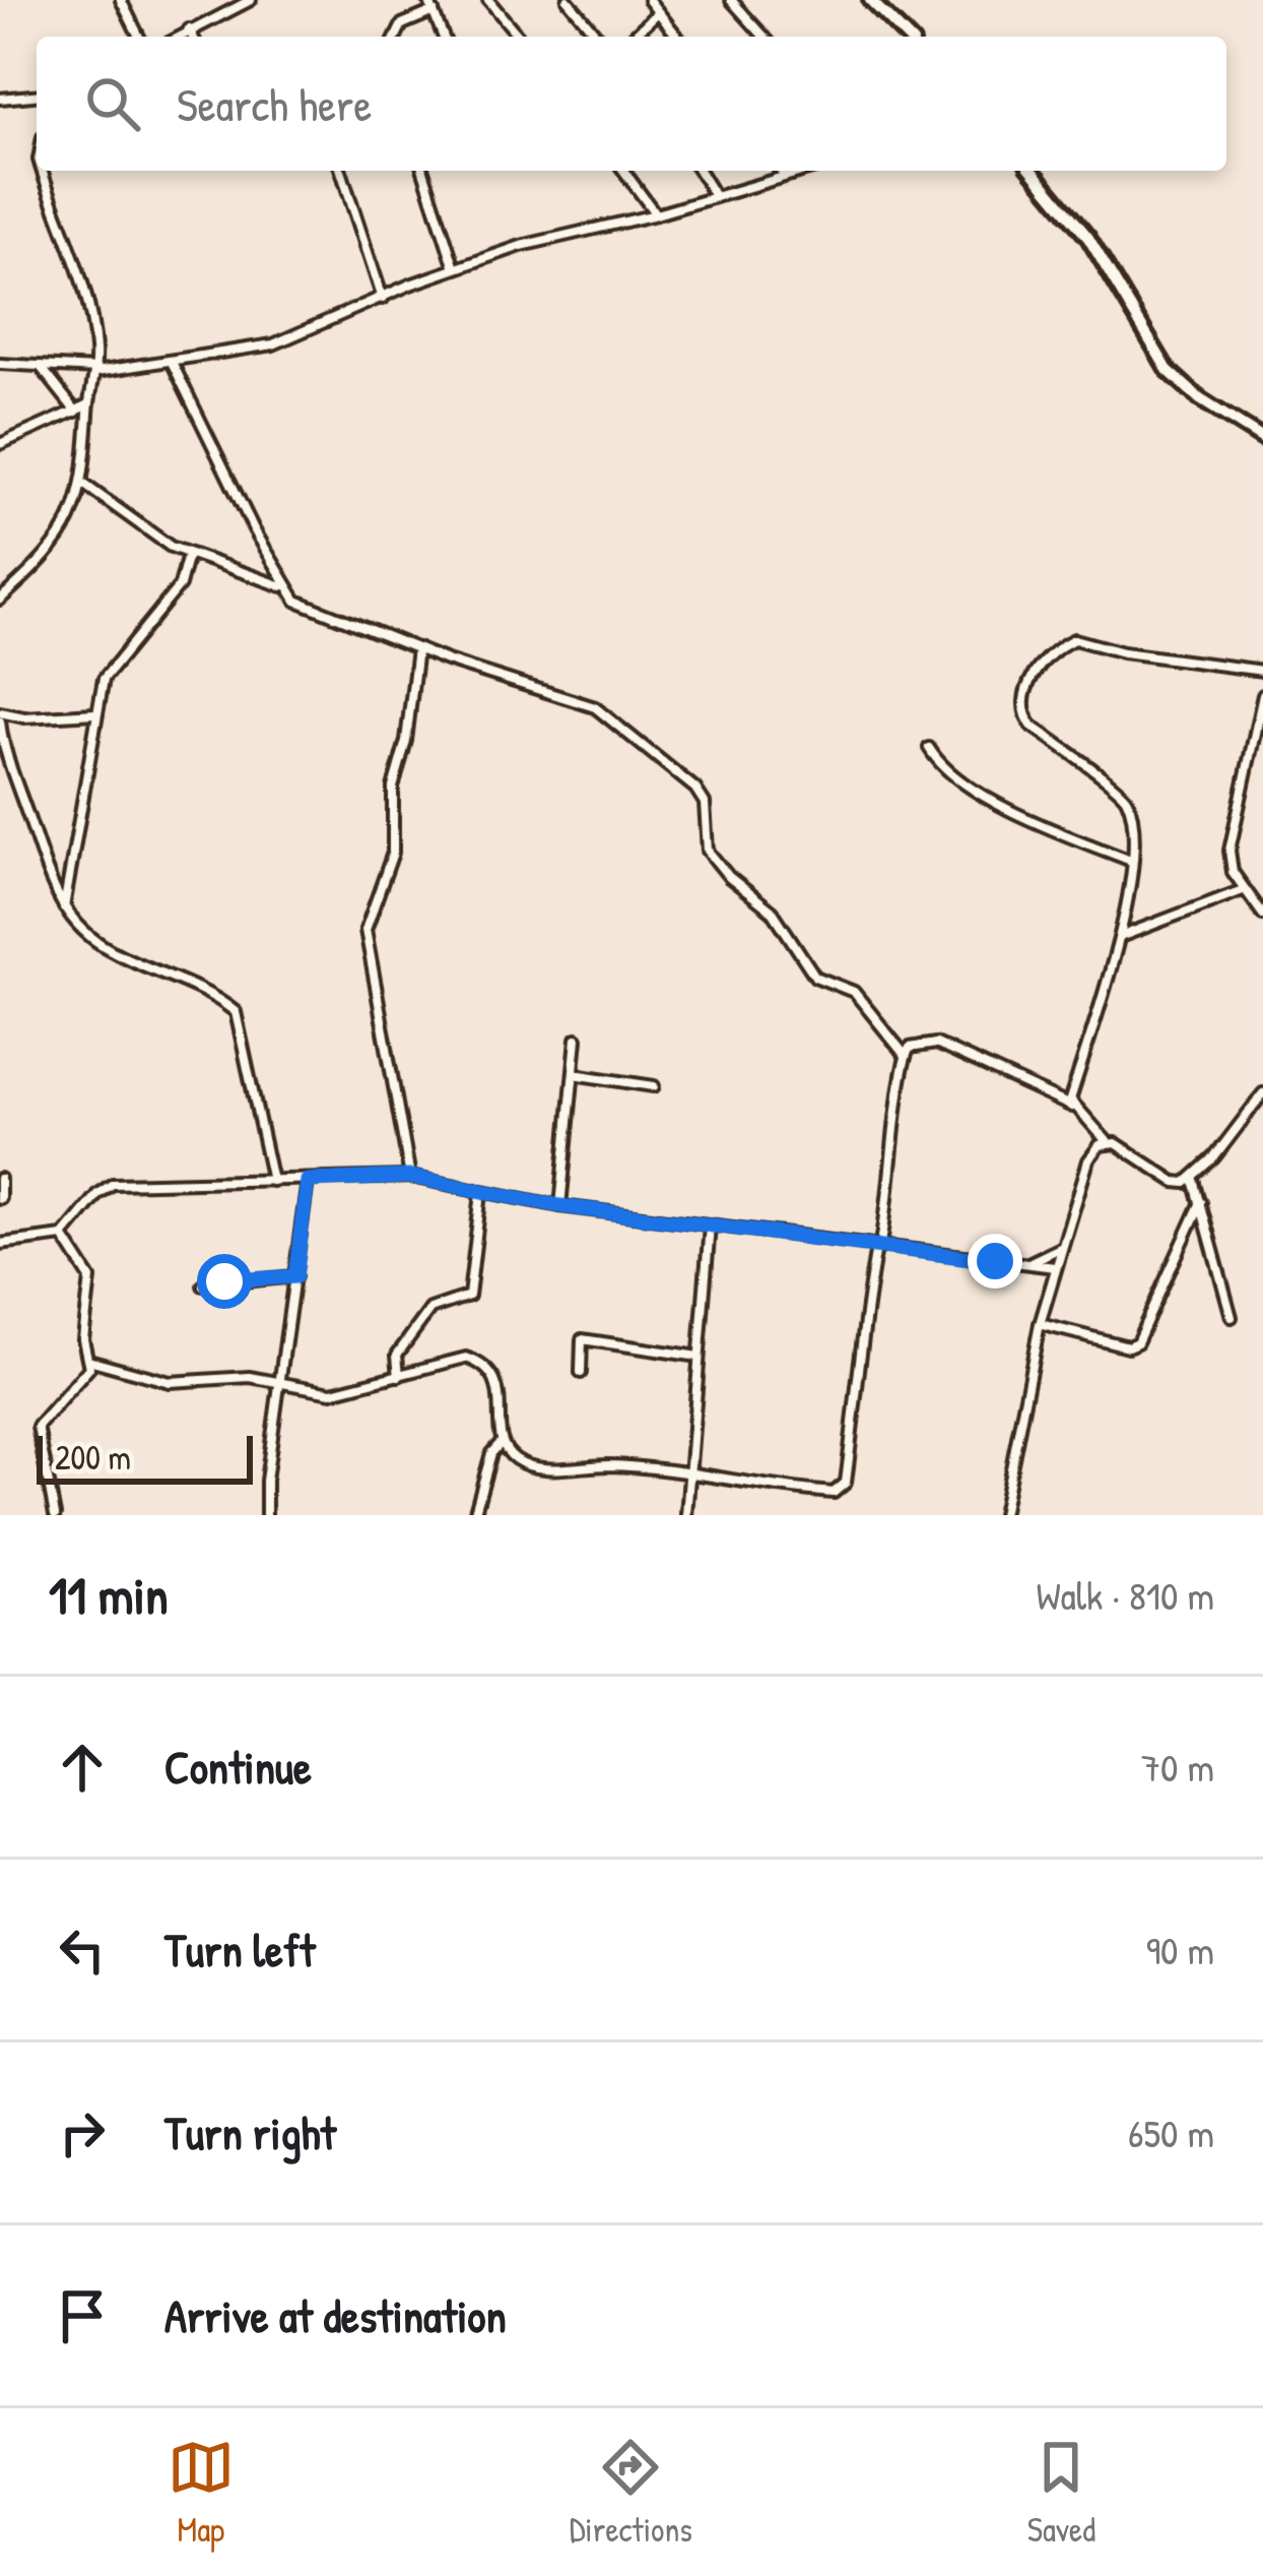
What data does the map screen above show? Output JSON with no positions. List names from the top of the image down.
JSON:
{
  "scale_bar": "200 m",
  "page": {
    "search": "Search here",
    "scale": "200 m",
    "heading": ["11 min", "Walk · 810 m"],
    "list": [
      ["Continue", "70 m"],
      ["Turn left", "90 m"],
      ["Turn right", "650 m"],
      "Arrive at destination"
    ],
    "nav": ["Map", "Directions", "Saved"]
  }
}
